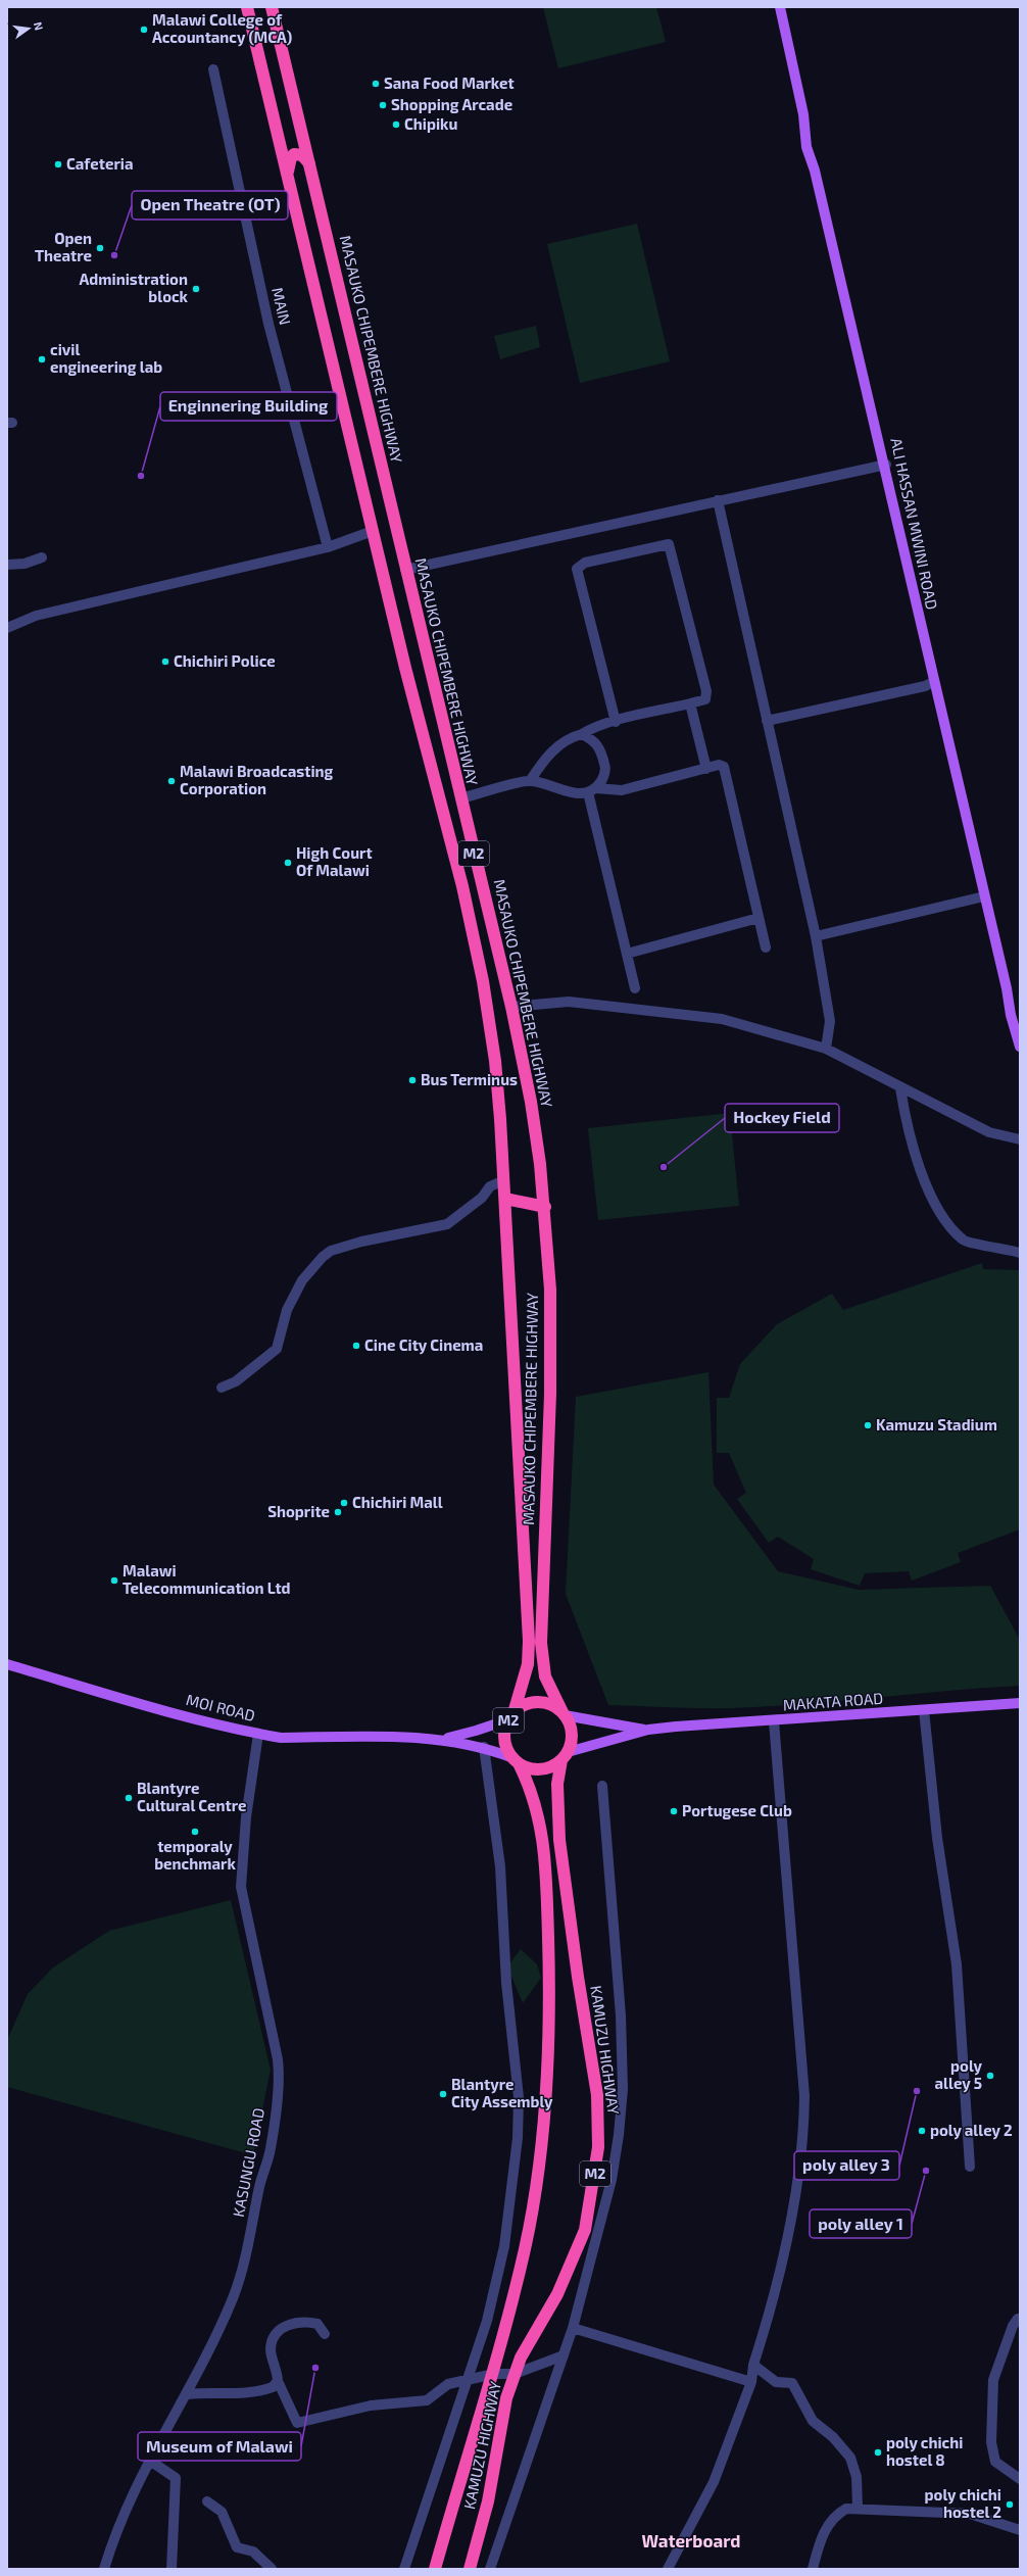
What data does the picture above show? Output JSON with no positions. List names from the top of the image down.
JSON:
{
  "streets": {
    "highway": ["MASAUKO CHIPEMBERE HIGHWAY", "M2", "KAMUZU HIGHWAY"],
    "main road": ["ALI HASSAN MWINI ROAD", "MAKATA ROAD", "MOI ROAD"],
    "street": ["MAIN", "KASUNGU ROAD"]
  },
  "crossings": [
    ["MASAUKO CHIPEMBERE HIGHWAY", "M2"],
    ["MASAUKO CHIPEMBERE HIGHWAY", "MAKATA ROAD"],
    ["MASAUKO CHIPEMBERE HIGHWAY", "KAMUZU HIGHWAY"],
    ["M2", "MAKATA ROAD"],
    ["M2", "KAMUZU HIGHWAY"],
    ["MAKATA ROAD", "KAMUZU HIGHWAY"],
    ["MOI ROAD", "KASUNGU ROAD"]
  ],
  "districts": ["Waterboard"],
  "places": [
    "Malawi College of Accountancy (MCA)",
    "Sana Food Market",
    "Shopping Arcade",
    "Chipiku",
    "Cafeteria",
    "Open Theatre",
    "Open Theatre (OT)",
    "Administration block",
    "civil engineering lab",
    "Enginnering Building",
    "Chichiri Police",
    "Malawi Broadcasting Corporation",
    "High Court Of Malawi",
    "Bus Terminus",
    "Hockey Field",
    "Cine City Cinema",
    "Kamuzu Stadium",
    "Chichiri Mall",
    "Shoprite",
    "Malawi Telecommunication Ltd",
    "Blantyre Cultural Centre",
    "Portugese Club",
    "temporaly benchmark",
    "poly alley 5",
    "poly alley 3",
    "Blantyre City Assembly",
    "poly alley 2",
    "poly alley 1",
    "Museum of Malawi",
    "poly chichi hostel 8",
    "poly chichi hostel 2"
  ],
  "north": "right"
}
